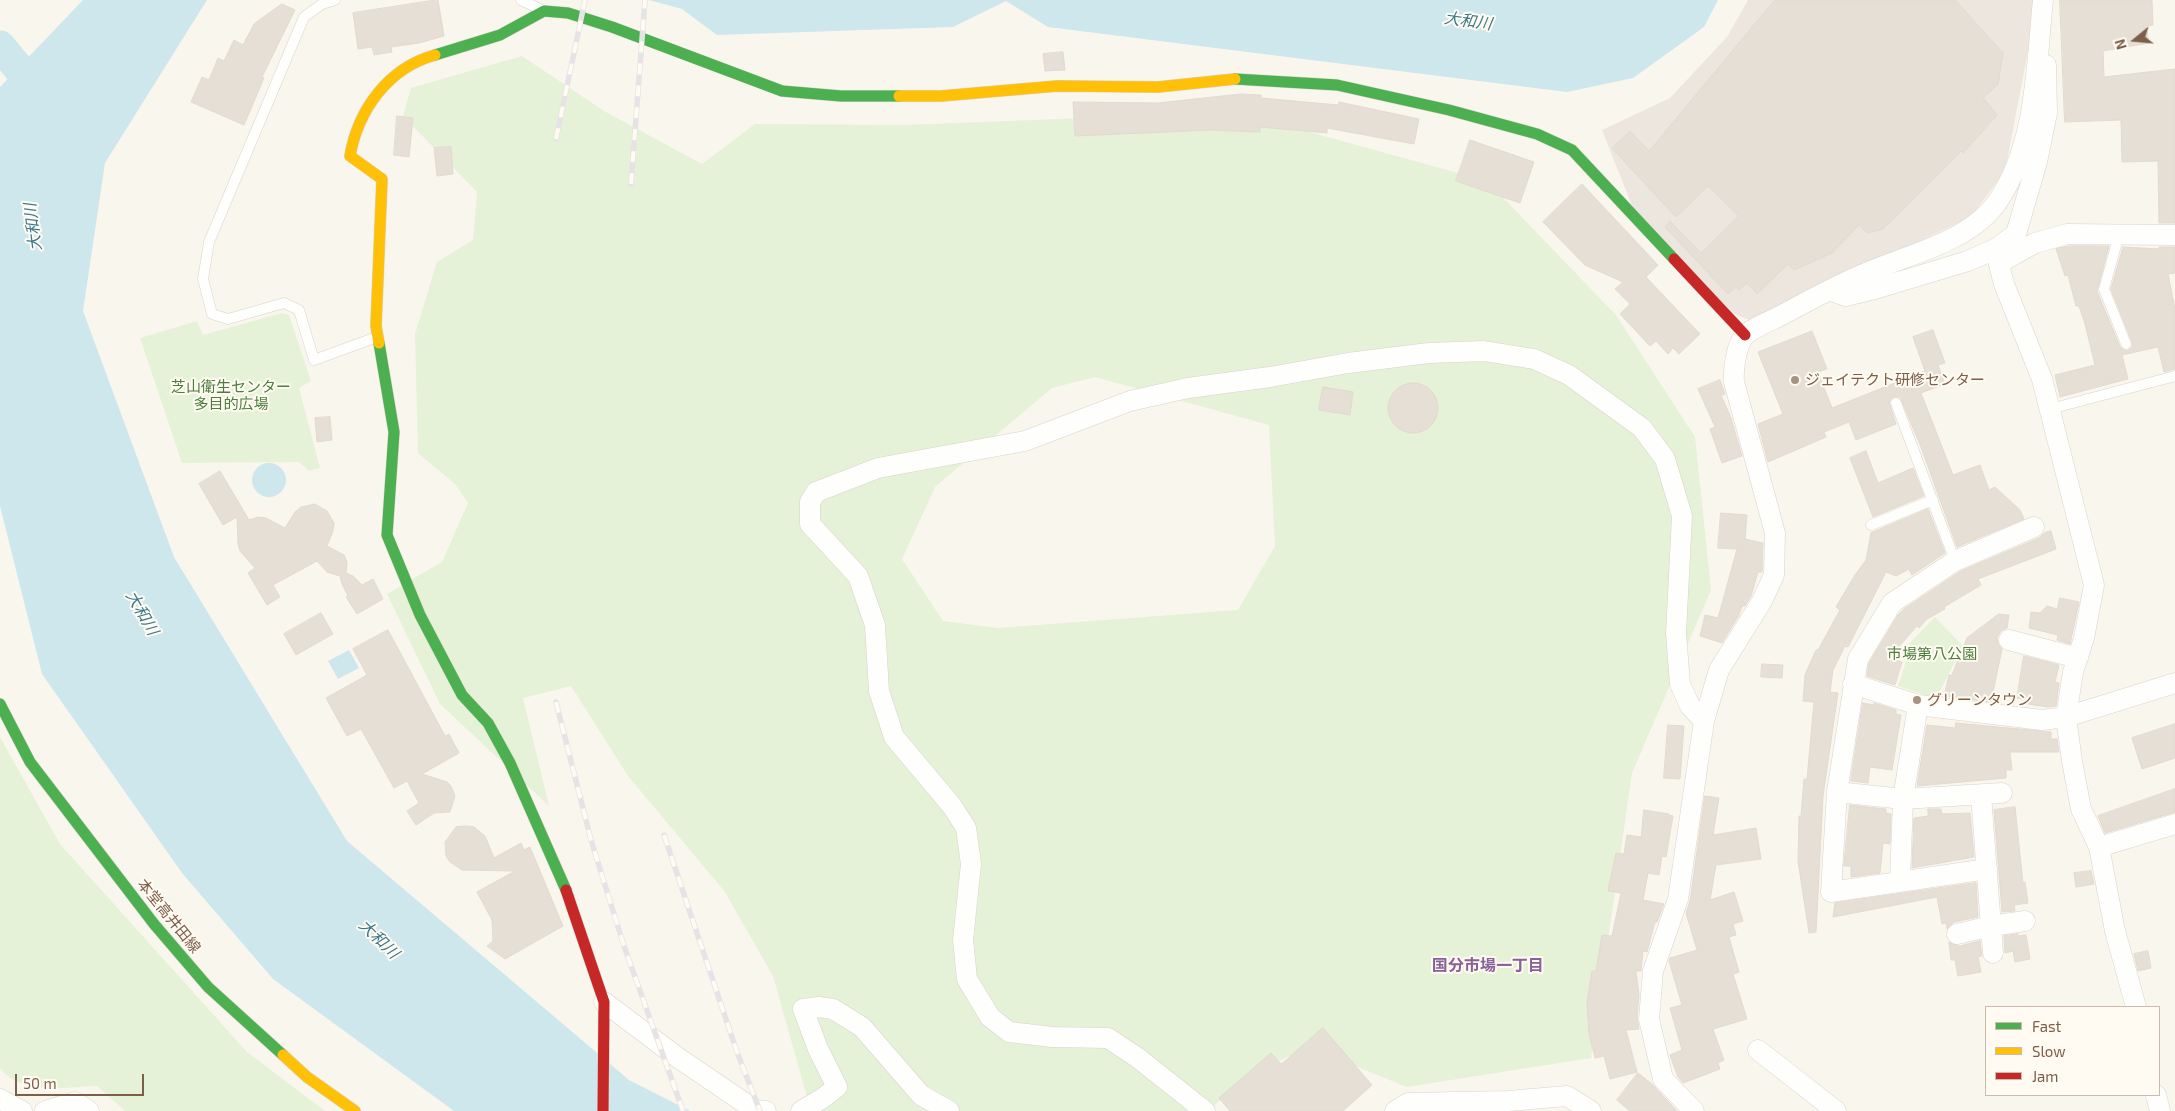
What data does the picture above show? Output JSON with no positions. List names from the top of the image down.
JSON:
{
  "streets": {
    "street": ["本堂高井田線"]
  },
  "districts": ["国分市場一丁目"],
  "water": ["大和川"],
  "parks": ["芝山衛生センター 多目的広場", "市場第八公園"],
  "places": ["ジェイテクト研修センター", "グリーンタウン"],
  "legend": ["Fast", "Slow", "Jam"],
  "scale_bar": "50 m",
  "north": "left"
}
